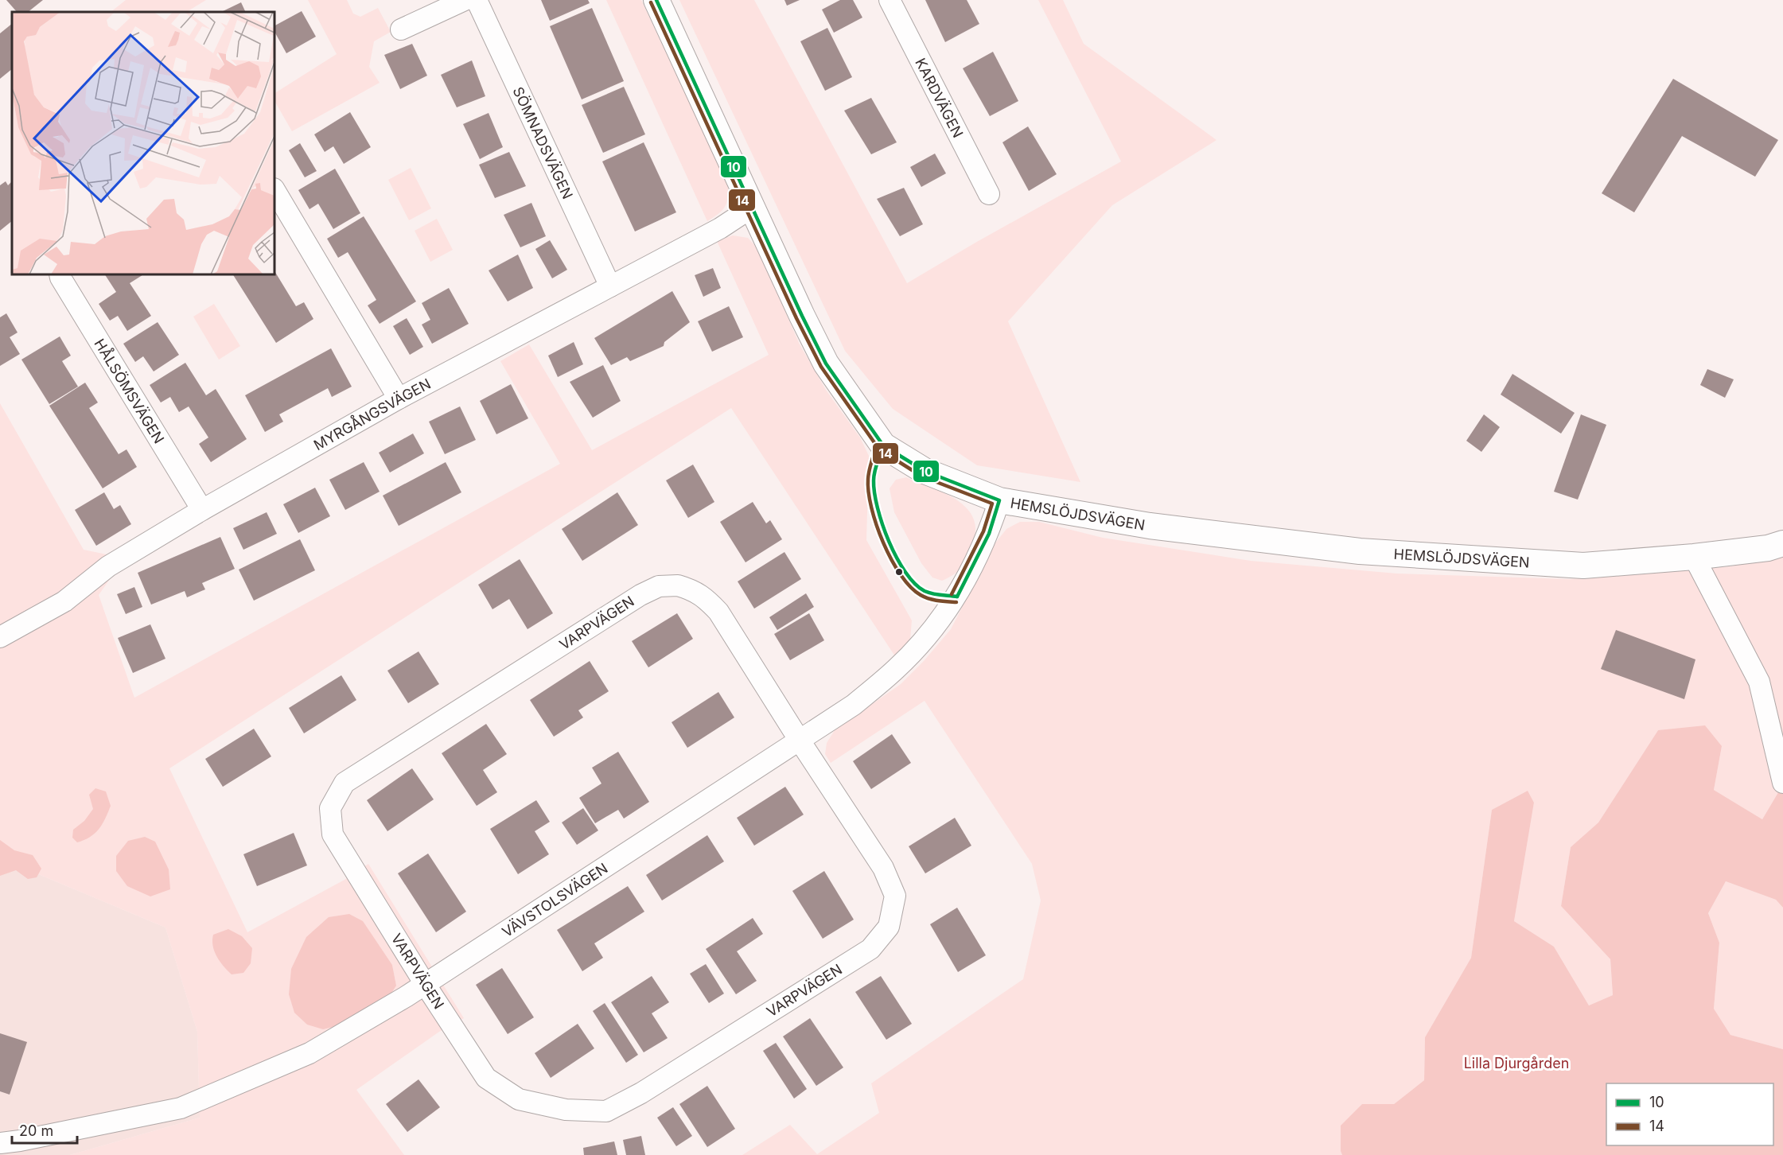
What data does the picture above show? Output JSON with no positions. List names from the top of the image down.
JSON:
{
  "streets": {
    "street": [
      "KARDVÄGEN",
      "SÖMNADSVÄGEN",
      "HÅLSÖMSVÄGEN",
      "MYRGÅNGSVÄGEN",
      "HEMSLÖJDSVÄGEN",
      "VARPVÄGEN",
      "VÄVSTOLSVÄGEN"
    ]
  },
  "crossings": [
    ["SÖMNADSVÄGEN", "MYRGÅNGSVÄGEN"],
    ["HÅLSÖMSVÄGEN", "MYRGÅNGSVÄGEN"],
    ["MYRGÅNGSVÄGEN", "HEMSLÖJDSVÄGEN"],
    ["HEMSLÖJDSVÄGEN", "VÄVSTOLSVÄGEN"],
    ["VARPVÄGEN", "VÄVSTOLSVÄGEN"]
  ],
  "parks": ["Lilla Djurgården"],
  "lines": ["transit line 10", "transit line 14"],
  "legend": ["10", "14"],
  "scale_bar": "20 m"
}
